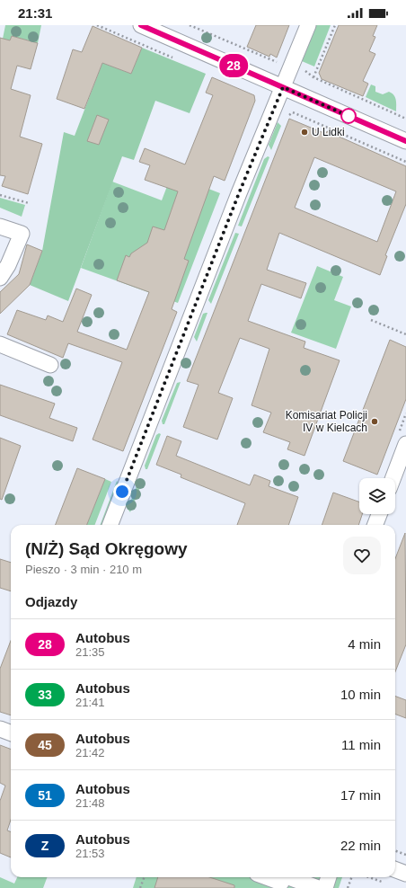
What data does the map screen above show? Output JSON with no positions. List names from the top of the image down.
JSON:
{
  "places": ["U Lidki", "Komisariat Policji IV w Kielcach"],
  "lines": ["bus line 28"],
  "page": {
    "status": "21:31",
    "on_map": "28",
    "heading": [
      ["(N/Ż) Sąd Okręgowy", "Pieszo · 3 min · 210 m"],
      "Odjazdy"
    ],
    "list": [
      {
        "mark": "28",
        "name": "Autobus",
        "note": "21:35",
        "value": "4 min"
      },
      {
        "mark": "33",
        "name": "Autobus",
        "note": "21:41",
        "value": "10 min"
      },
      {
        "mark": "45",
        "name": "Autobus",
        "note": "21:42",
        "value": "11 min"
      },
      {
        "mark": "51",
        "name": "Autobus",
        "note": "21:48",
        "value": "17 min"
      },
      {
        "mark": "Z",
        "name": "Autobus",
        "note": "21:53",
        "value": "22 min"
      }
    ]
  }
}
